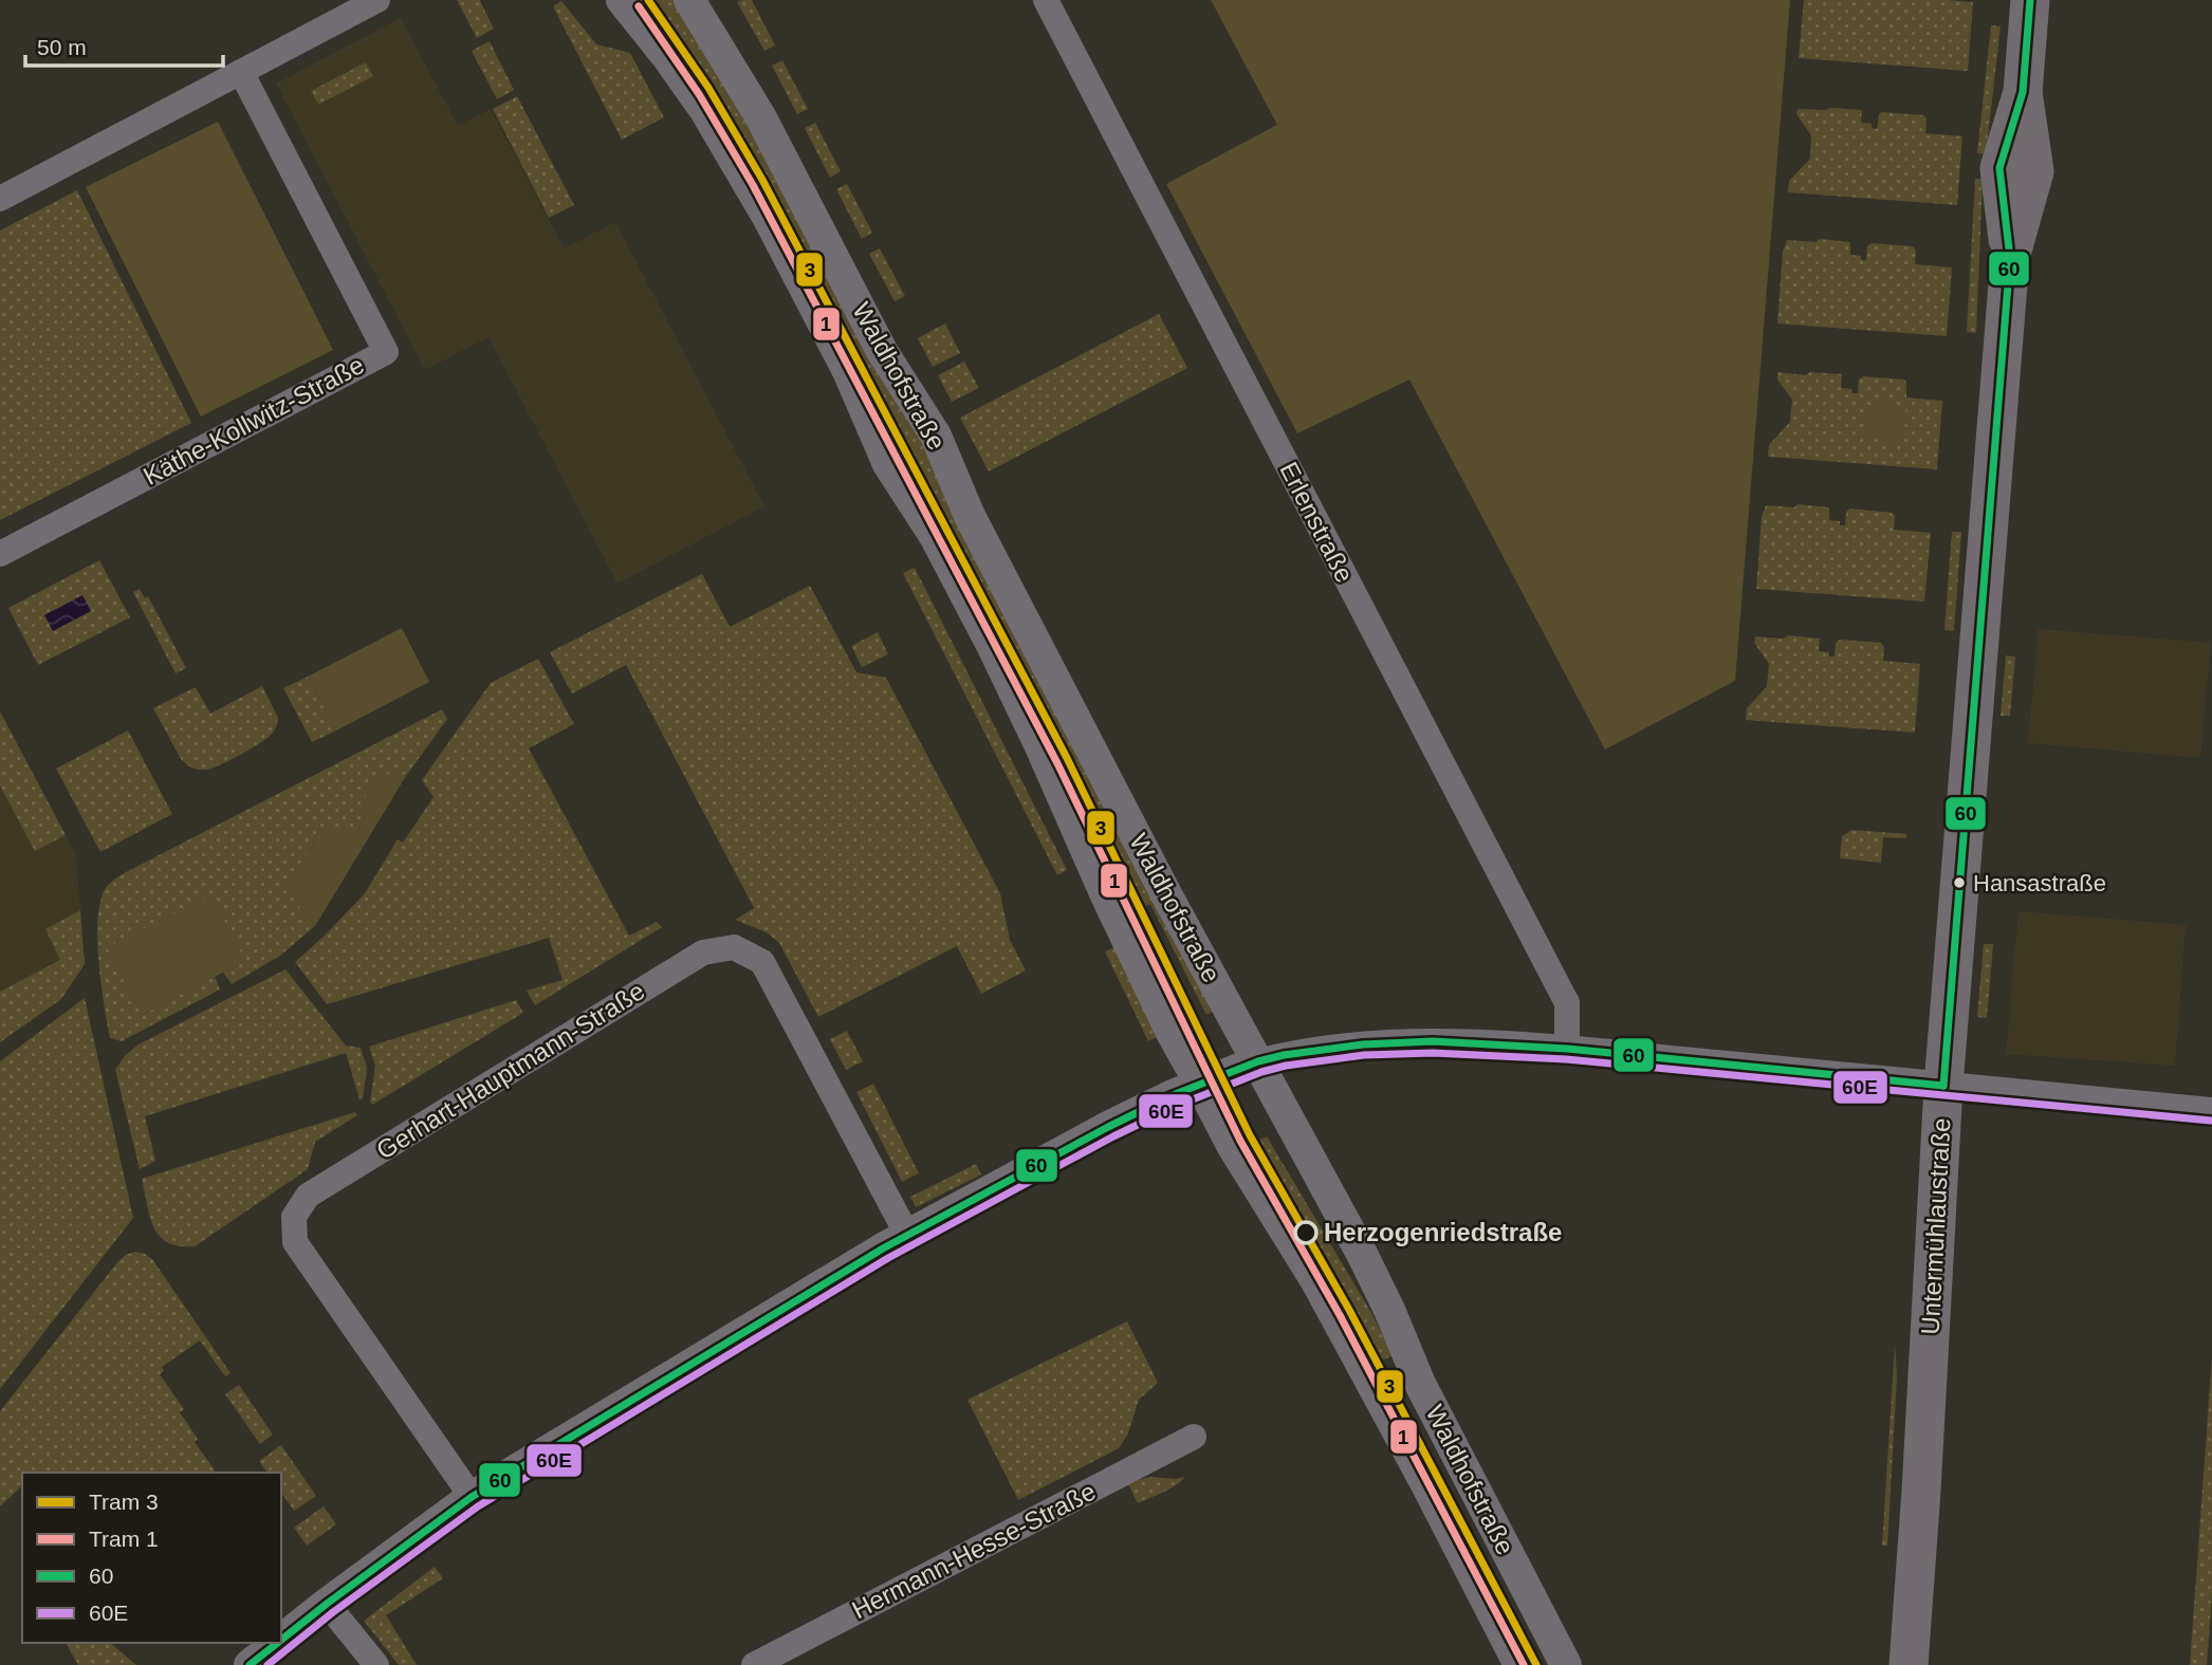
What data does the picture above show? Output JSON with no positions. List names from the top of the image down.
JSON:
{
  "streets": {
    "main road": ["Untermühlaustraße"],
    "street": [
      "Waldhofstraße",
      "Käthe-Kollwitz-Straße",
      "Erlenstraße",
      "Gerhart-Hauptmann-Straße",
      "Hermann-Hesse-Straße"
    ]
  },
  "places": ["Hansastraße", "Herzogenriedstraße"],
  "lines": [
    "tram line 3",
    "transit line 60",
    "tram line 1",
    "transit line 60E"
  ],
  "legend": [
    "Tram 3",
    "Tram 1",
    "60",
    "60E"
  ],
  "scale_bar": "50 m"
}
